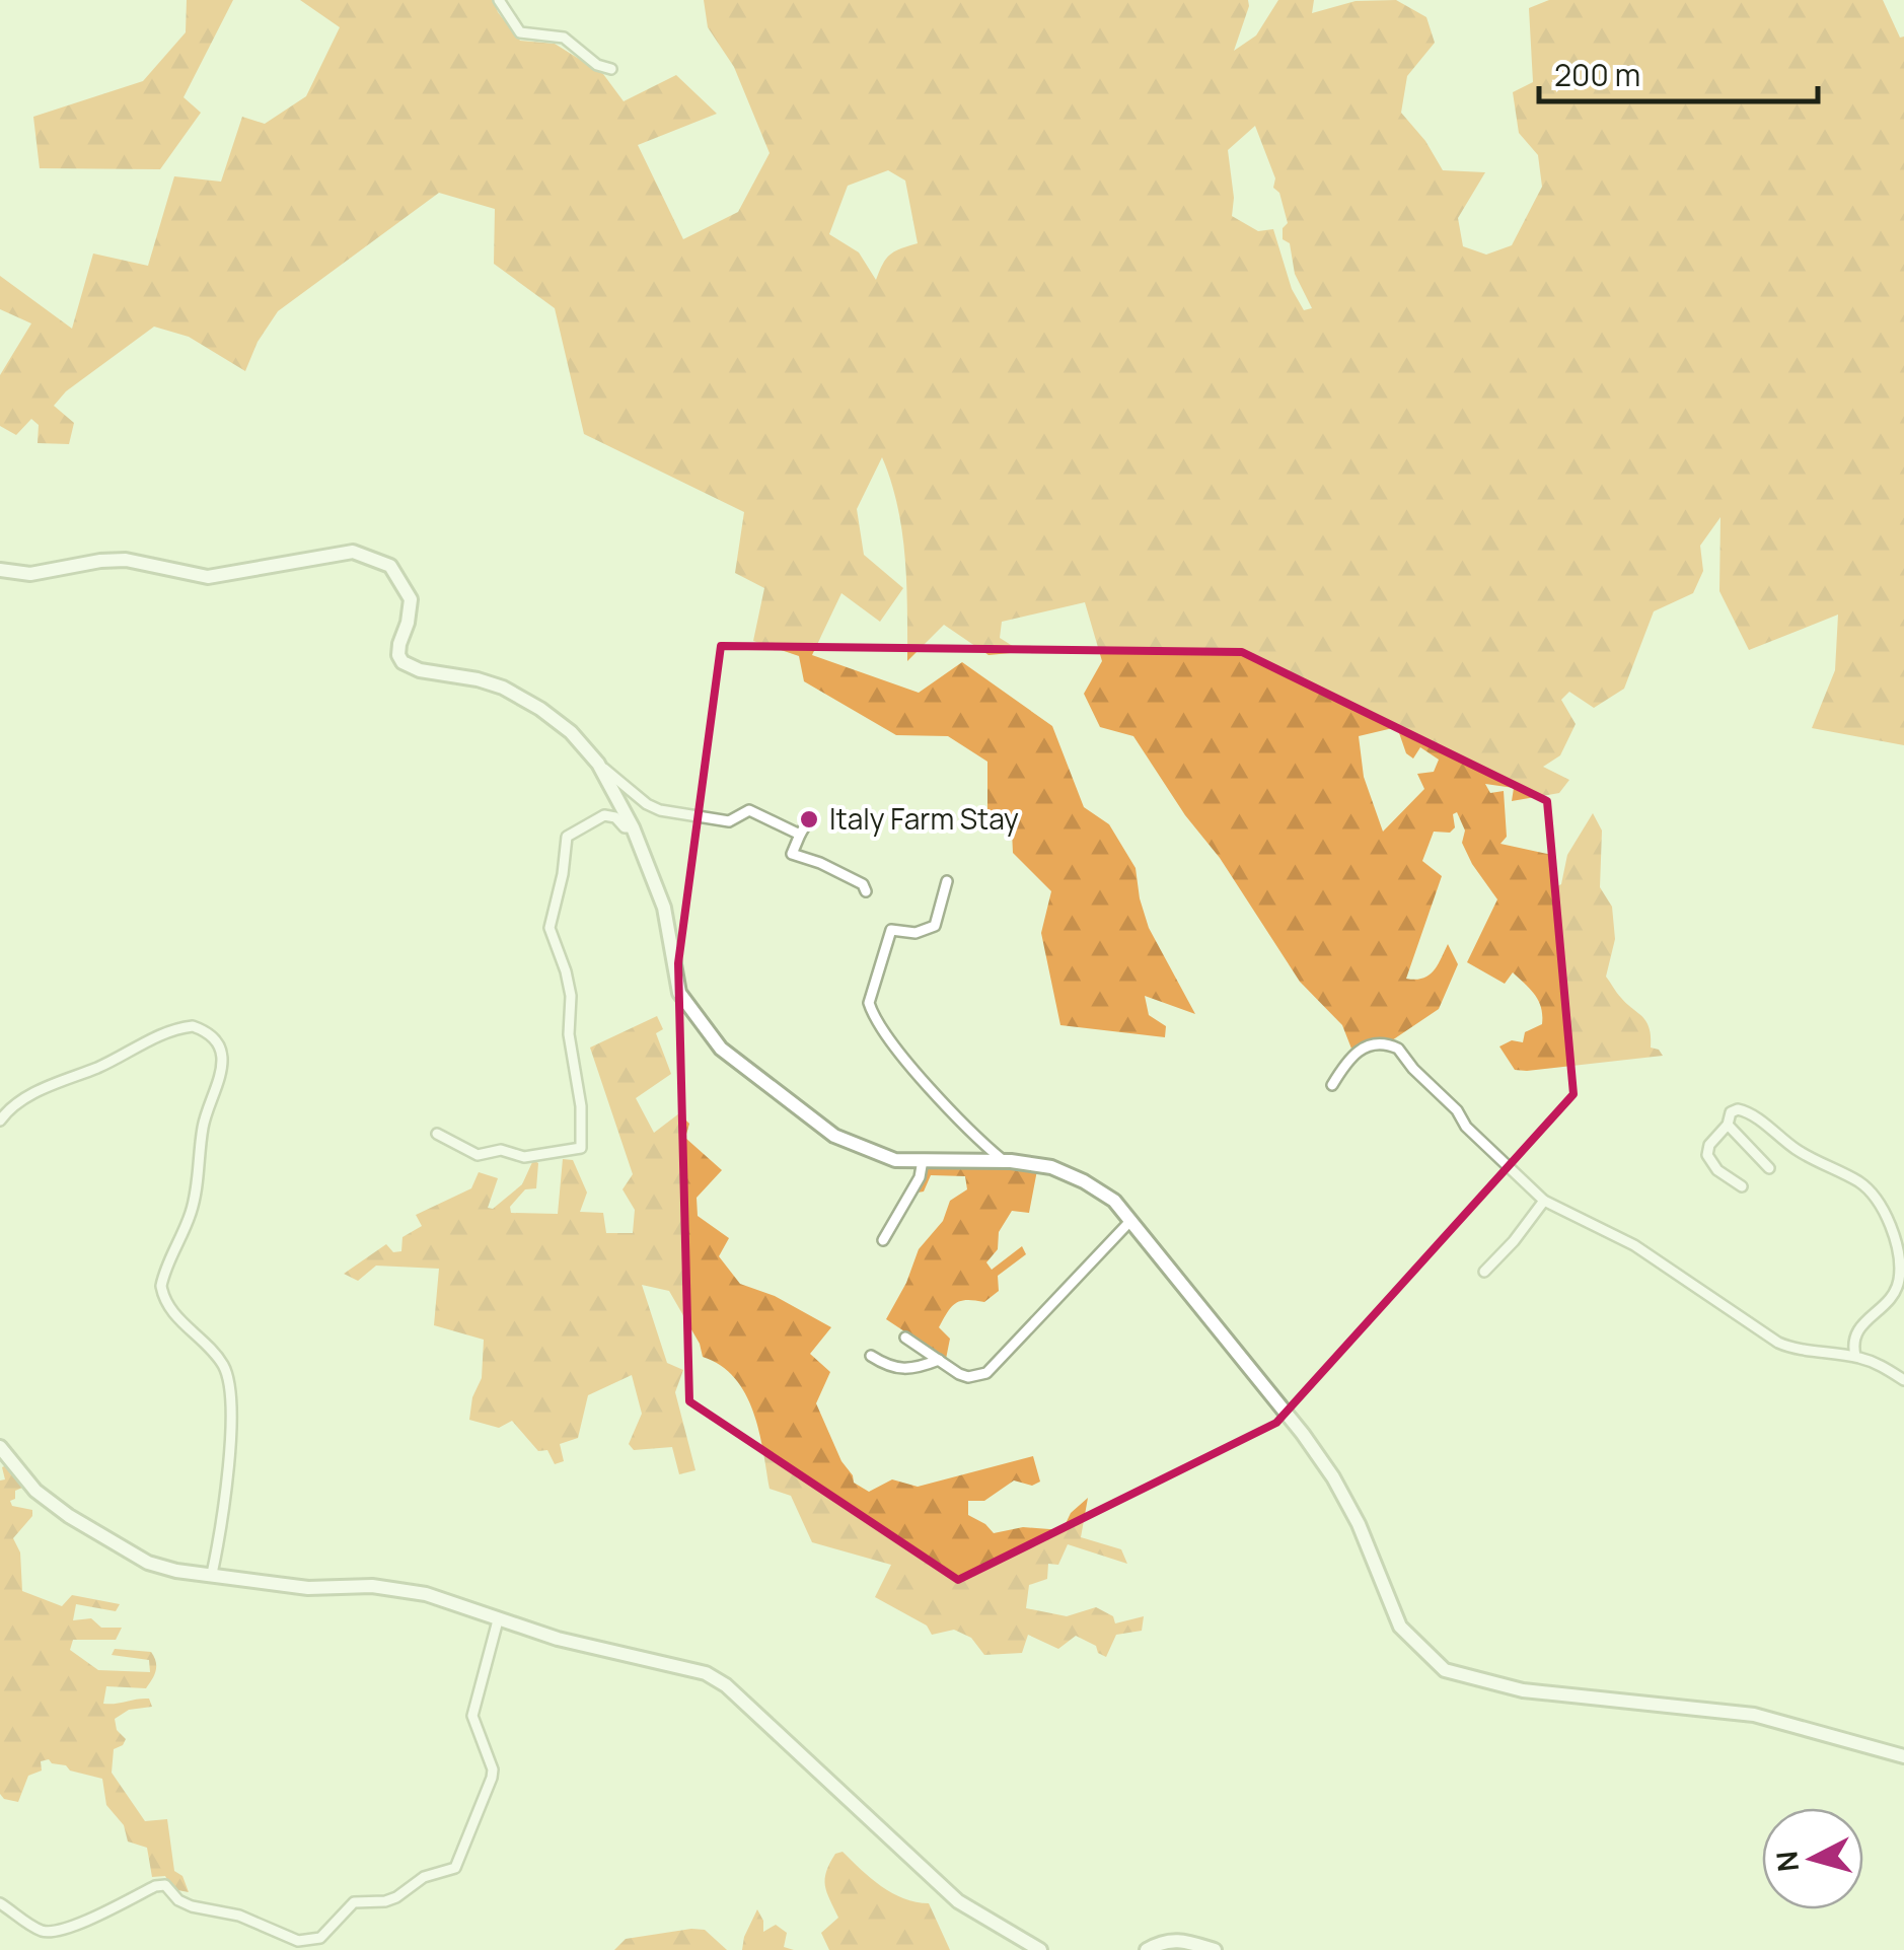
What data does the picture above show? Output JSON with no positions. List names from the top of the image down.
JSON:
{
  "places": ["Italy Farm Stay"],
  "scale_bar": "200 m",
  "north": "left"
}
